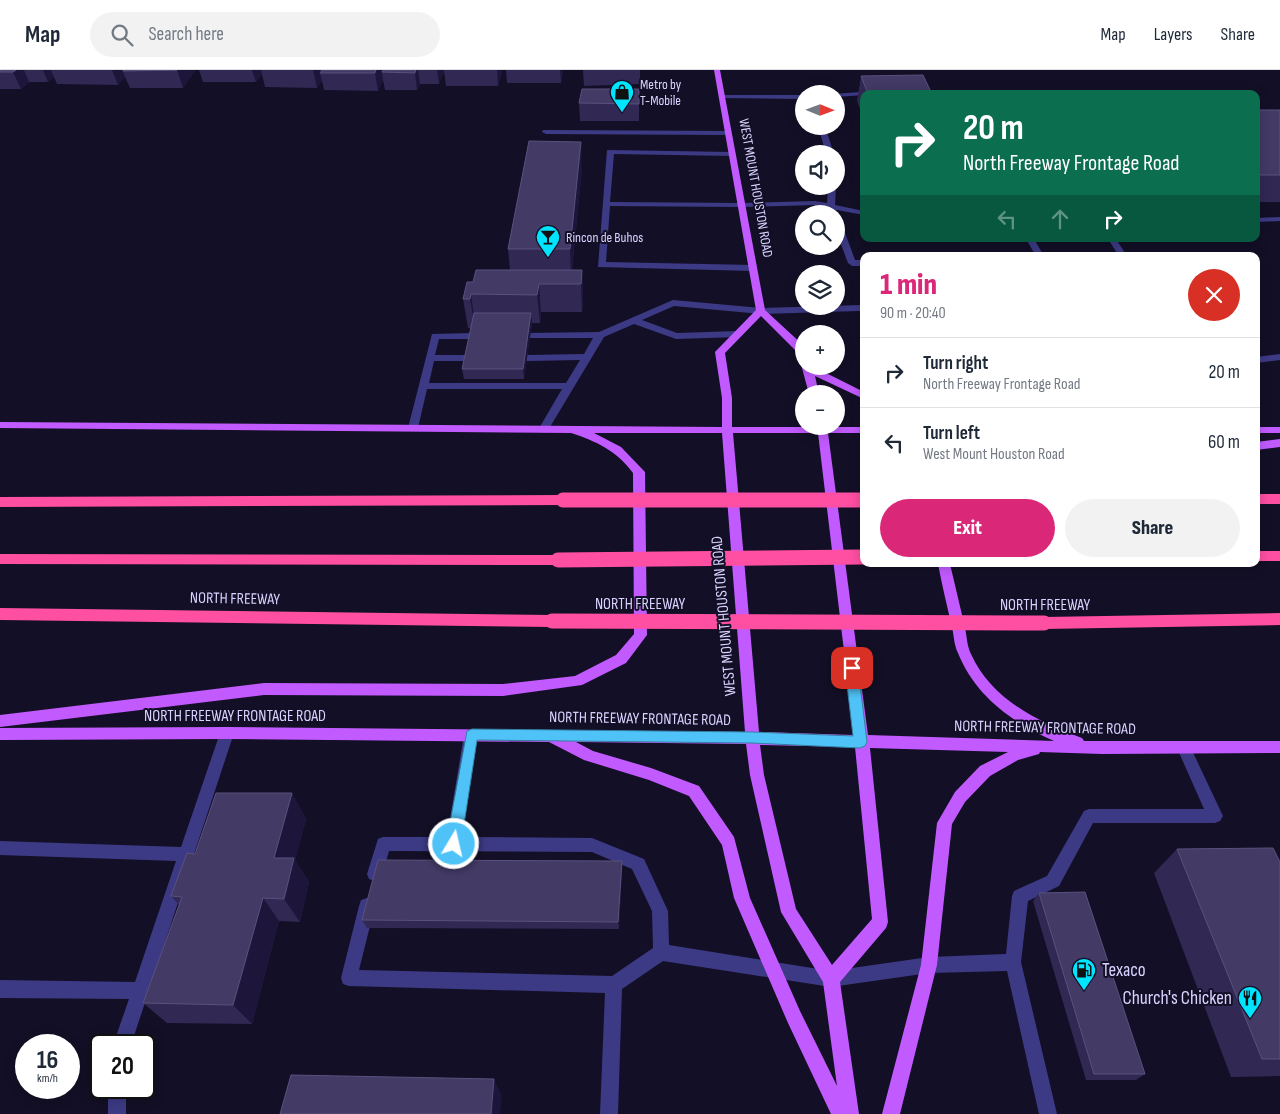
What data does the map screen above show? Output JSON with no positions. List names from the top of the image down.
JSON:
{
  "streets": {
    "highway": ["NORTH FREEWAY"],
    "main road": ["WEST MOUNT HOUSTON ROAD", "NORTH FREEWAY FRONTAGE ROAD"]
  },
  "crossings": [
    ["WEST MOUNT HOUSTON ROAD", "NORTH FREEWAY FRONTAGE ROAD"]
  ],
  "places": {
    "shop": ["Metro by T-Mobile"],
    "bar": ["Rincon de Buhos"],
    "fuel station": ["Texaco"],
    "restaurant": ["Church's Chicken"]
  },
  "north": "right",
  "page": {
    "header": "Map",
    "search": "Search here",
    "nav": ["Map", "Layers", "Share"],
    "map_buttons": ["+", "−"],
    "turn": ["20 m", "North Freeway Frontage Road"],
    "heading": ["1 min", "90 m · 20:40"],
    "list": [
      {
        "name": "Turn right",
        "note": "North Freeway Frontage Road",
        "value": "20 m"
      },
      {
        "name": "Turn left",
        "note": "West Mount Houston Road",
        "value": "60 m"
      }
    ],
    "buttons": ["Exit", "Share"],
    "speed": "16 km/h",
    "limit": "20"
  }
}
